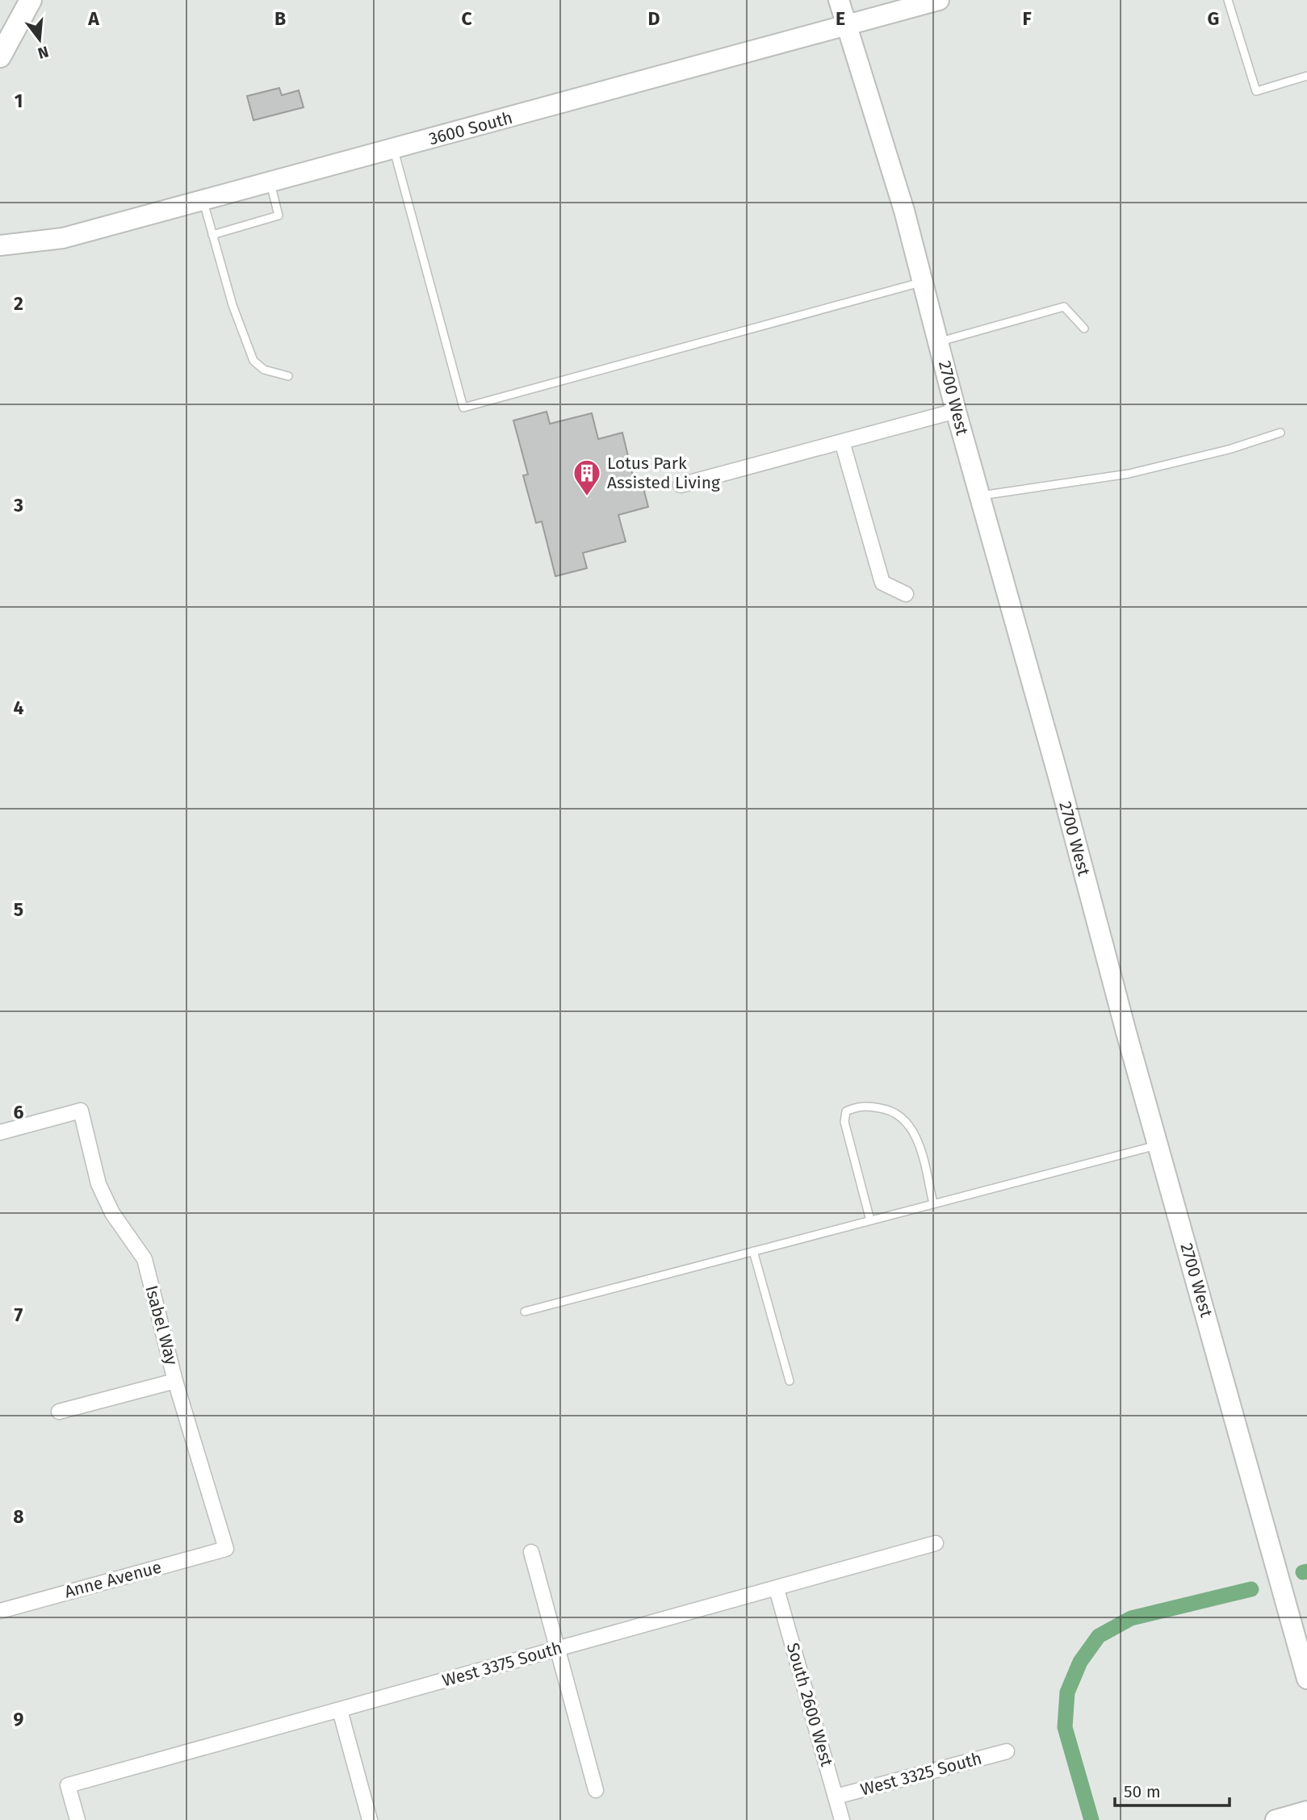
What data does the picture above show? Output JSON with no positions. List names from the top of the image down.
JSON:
{
  "streets": {
    "street": [
      "3600 South",
      "2700 West",
      "Isabel Way",
      "Anne Avenue",
      "West 3375 South",
      "South 2600 West",
      "West 3325 South"
    ]
  },
  "crossings": [
    ["3600 South", "2700 West"],
    ["Isabel Way", "Anne Avenue"],
    ["West 3375 South", "South 2600 West"],
    ["South 2600 West", "West 3325 South"]
  ],
  "places": {
    "building": ["Lotus Park Assisted Living"]
  },
  "scale_bar": "50 m",
  "north": "bottom",
  "grid": {
    "columns": [
      "A",
      "B",
      "C",
      "D",
      "E",
      "F",
      "G"
    ],
    "rows": [
      "1",
      "2",
      "3",
      "4",
      "5",
      "6",
      "7",
      "8",
      "9"
    ]
  }
}
